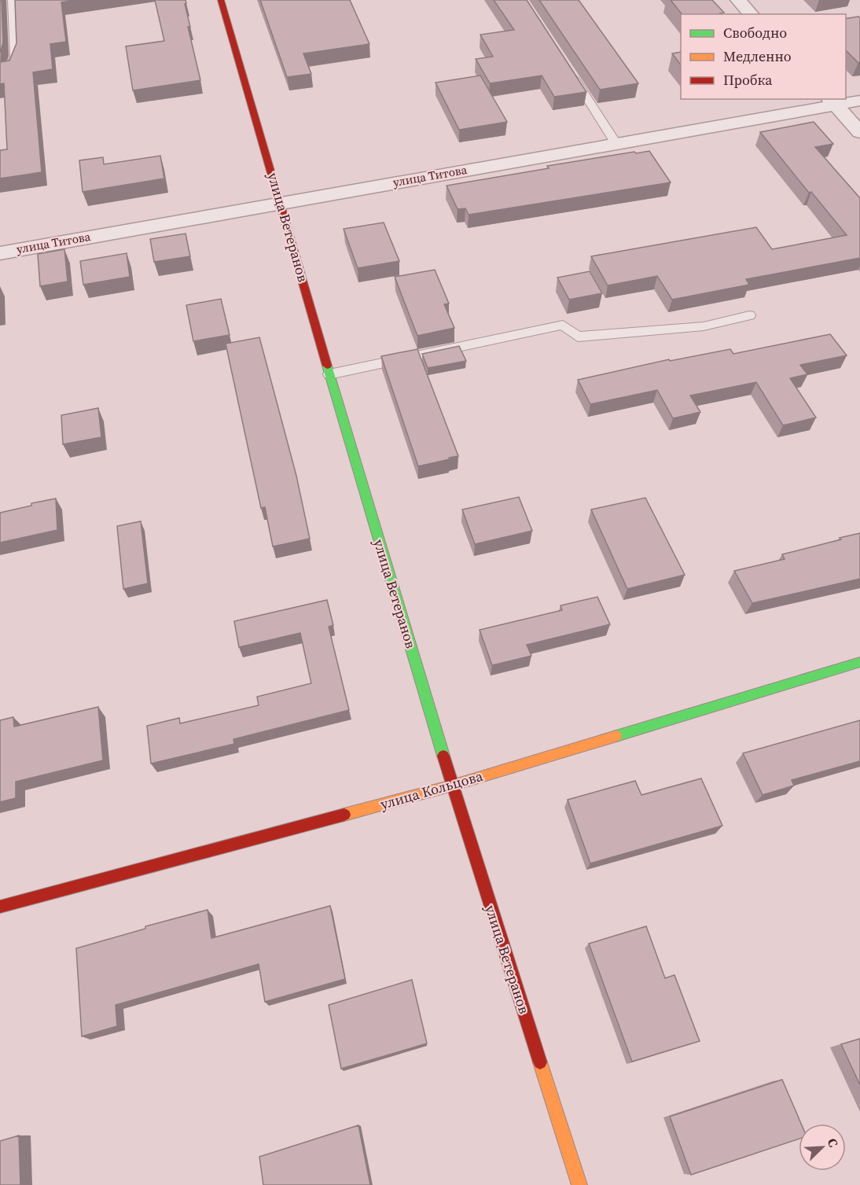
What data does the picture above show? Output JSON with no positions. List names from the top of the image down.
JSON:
{
  "streets": {
    "street": ["улица Титова", "улица Ветеранов", "улица Кольцова"]
  },
  "crossings": [
    ["улица Титова", "улица Ветеранов"],
    ["улица Ветеранов", "улица Кольцова"]
  ],
  "legend": ["Свободно", "Медленно", "Пробка"],
  "north": "top right"
}
